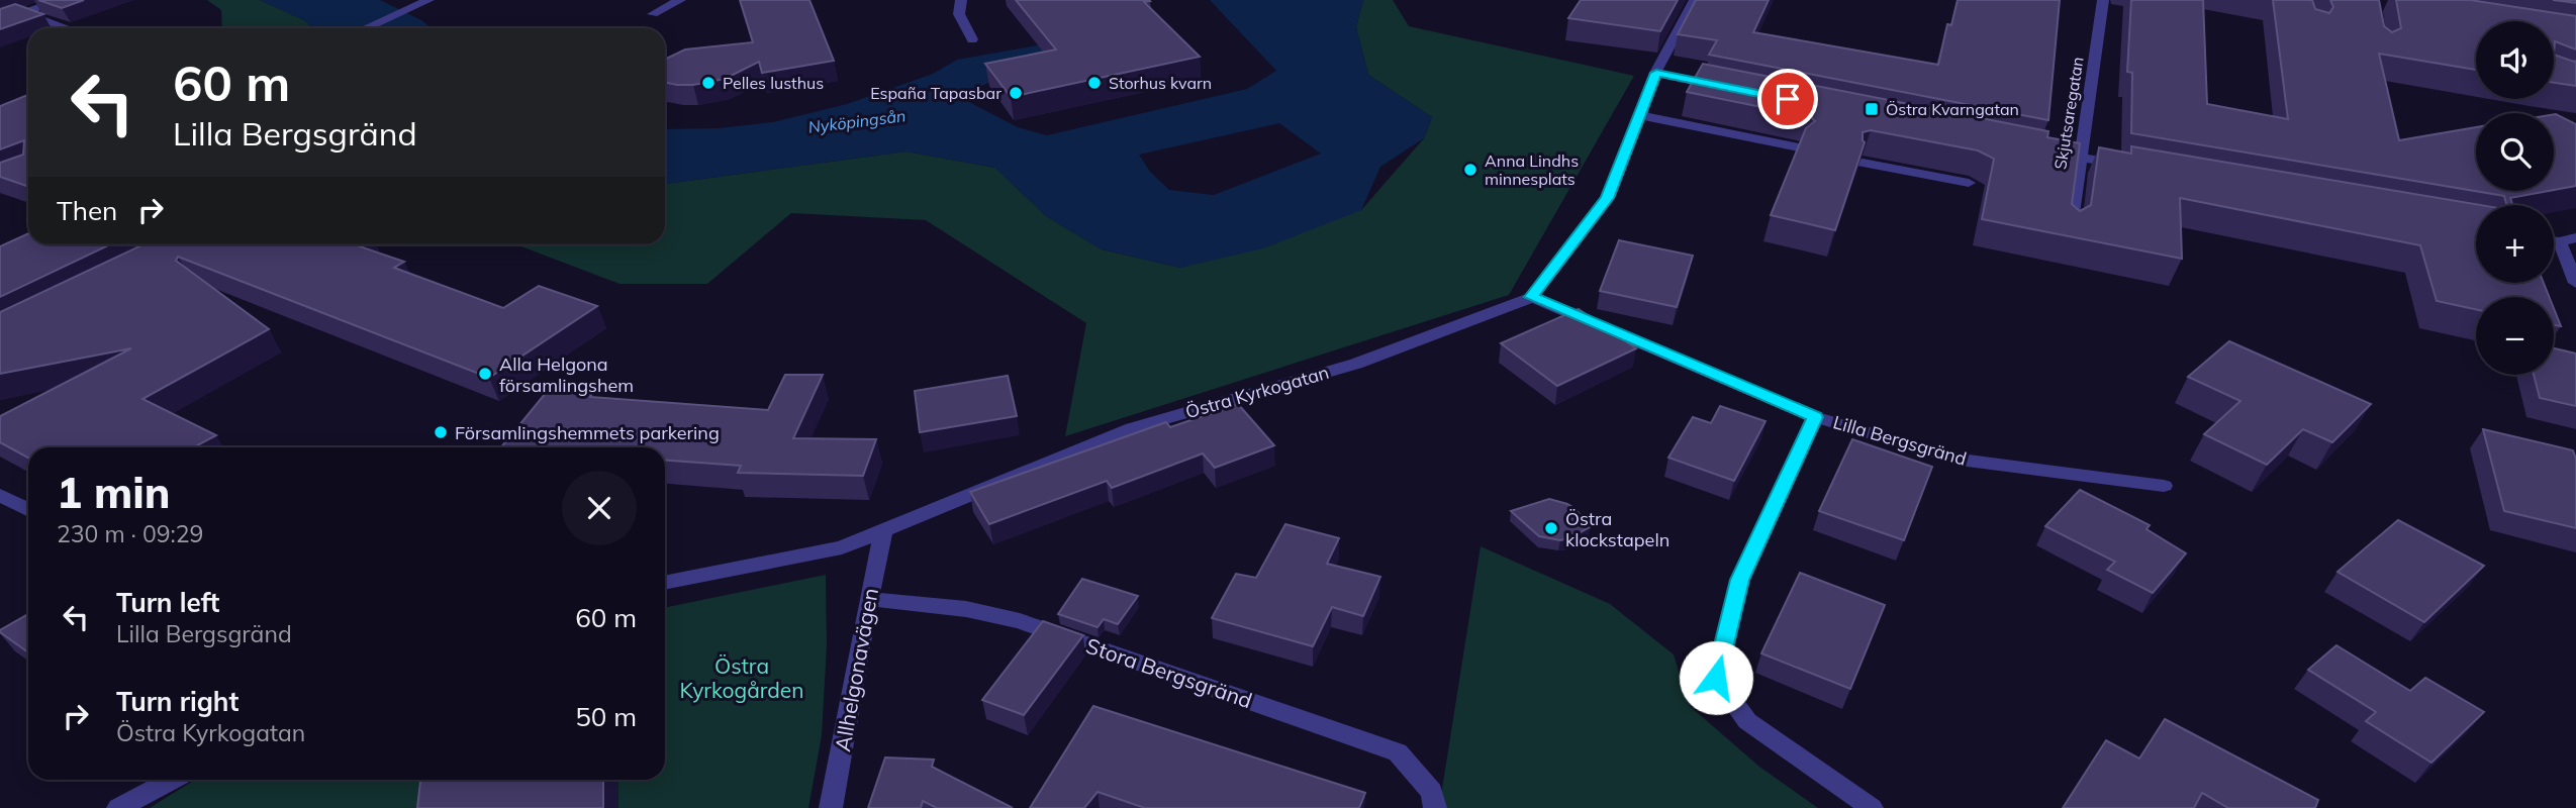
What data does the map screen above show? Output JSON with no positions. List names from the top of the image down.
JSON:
{
  "streets": {
    "street": [
      "Skjutsaregatan",
      "Östra Kyrkogatan",
      "Lilla Bergsgränd",
      "Allhelgonavägen",
      "Stora Bergsgränd"
    ]
  },
  "crossings": [
    ["Östra Kyrkogatan", "Lilla Bergsgränd"],
    ["Östra Kyrkogatan", "Allhelgonavägen"],
    ["Allhelgonavägen", "Stora Bergsgränd"]
  ],
  "water": ["Nyköpingsån"],
  "parks": ["Östra Kyrkogården"],
  "places": {
    "other": [
      "Pelles lusthus",
      "Storhus kvarn",
      "España Tapasbar",
      "Anna Lindhs minnesplats",
      "Alla Helgona församlingshem",
      "Församlingshemmets parkering",
      "Östra klockstapeln"
    ],
    "transit": ["Östra Kvarngatan"]
  },
  "page": {
    "map_buttons": ["+", "−"],
    "turn": ["60 m", "Lilla Bergsgränd"],
    "then": "Then",
    "heading": ["1 min", "230 m · 09:29"],
    "list": [
      {
        "name": "Turn left",
        "note": "Lilla Bergsgränd",
        "value": "60 m"
      },
      {
        "name": "Turn right",
        "note": "Östra Kyrkogatan",
        "value": "50 m"
      }
    ]
  }
}
